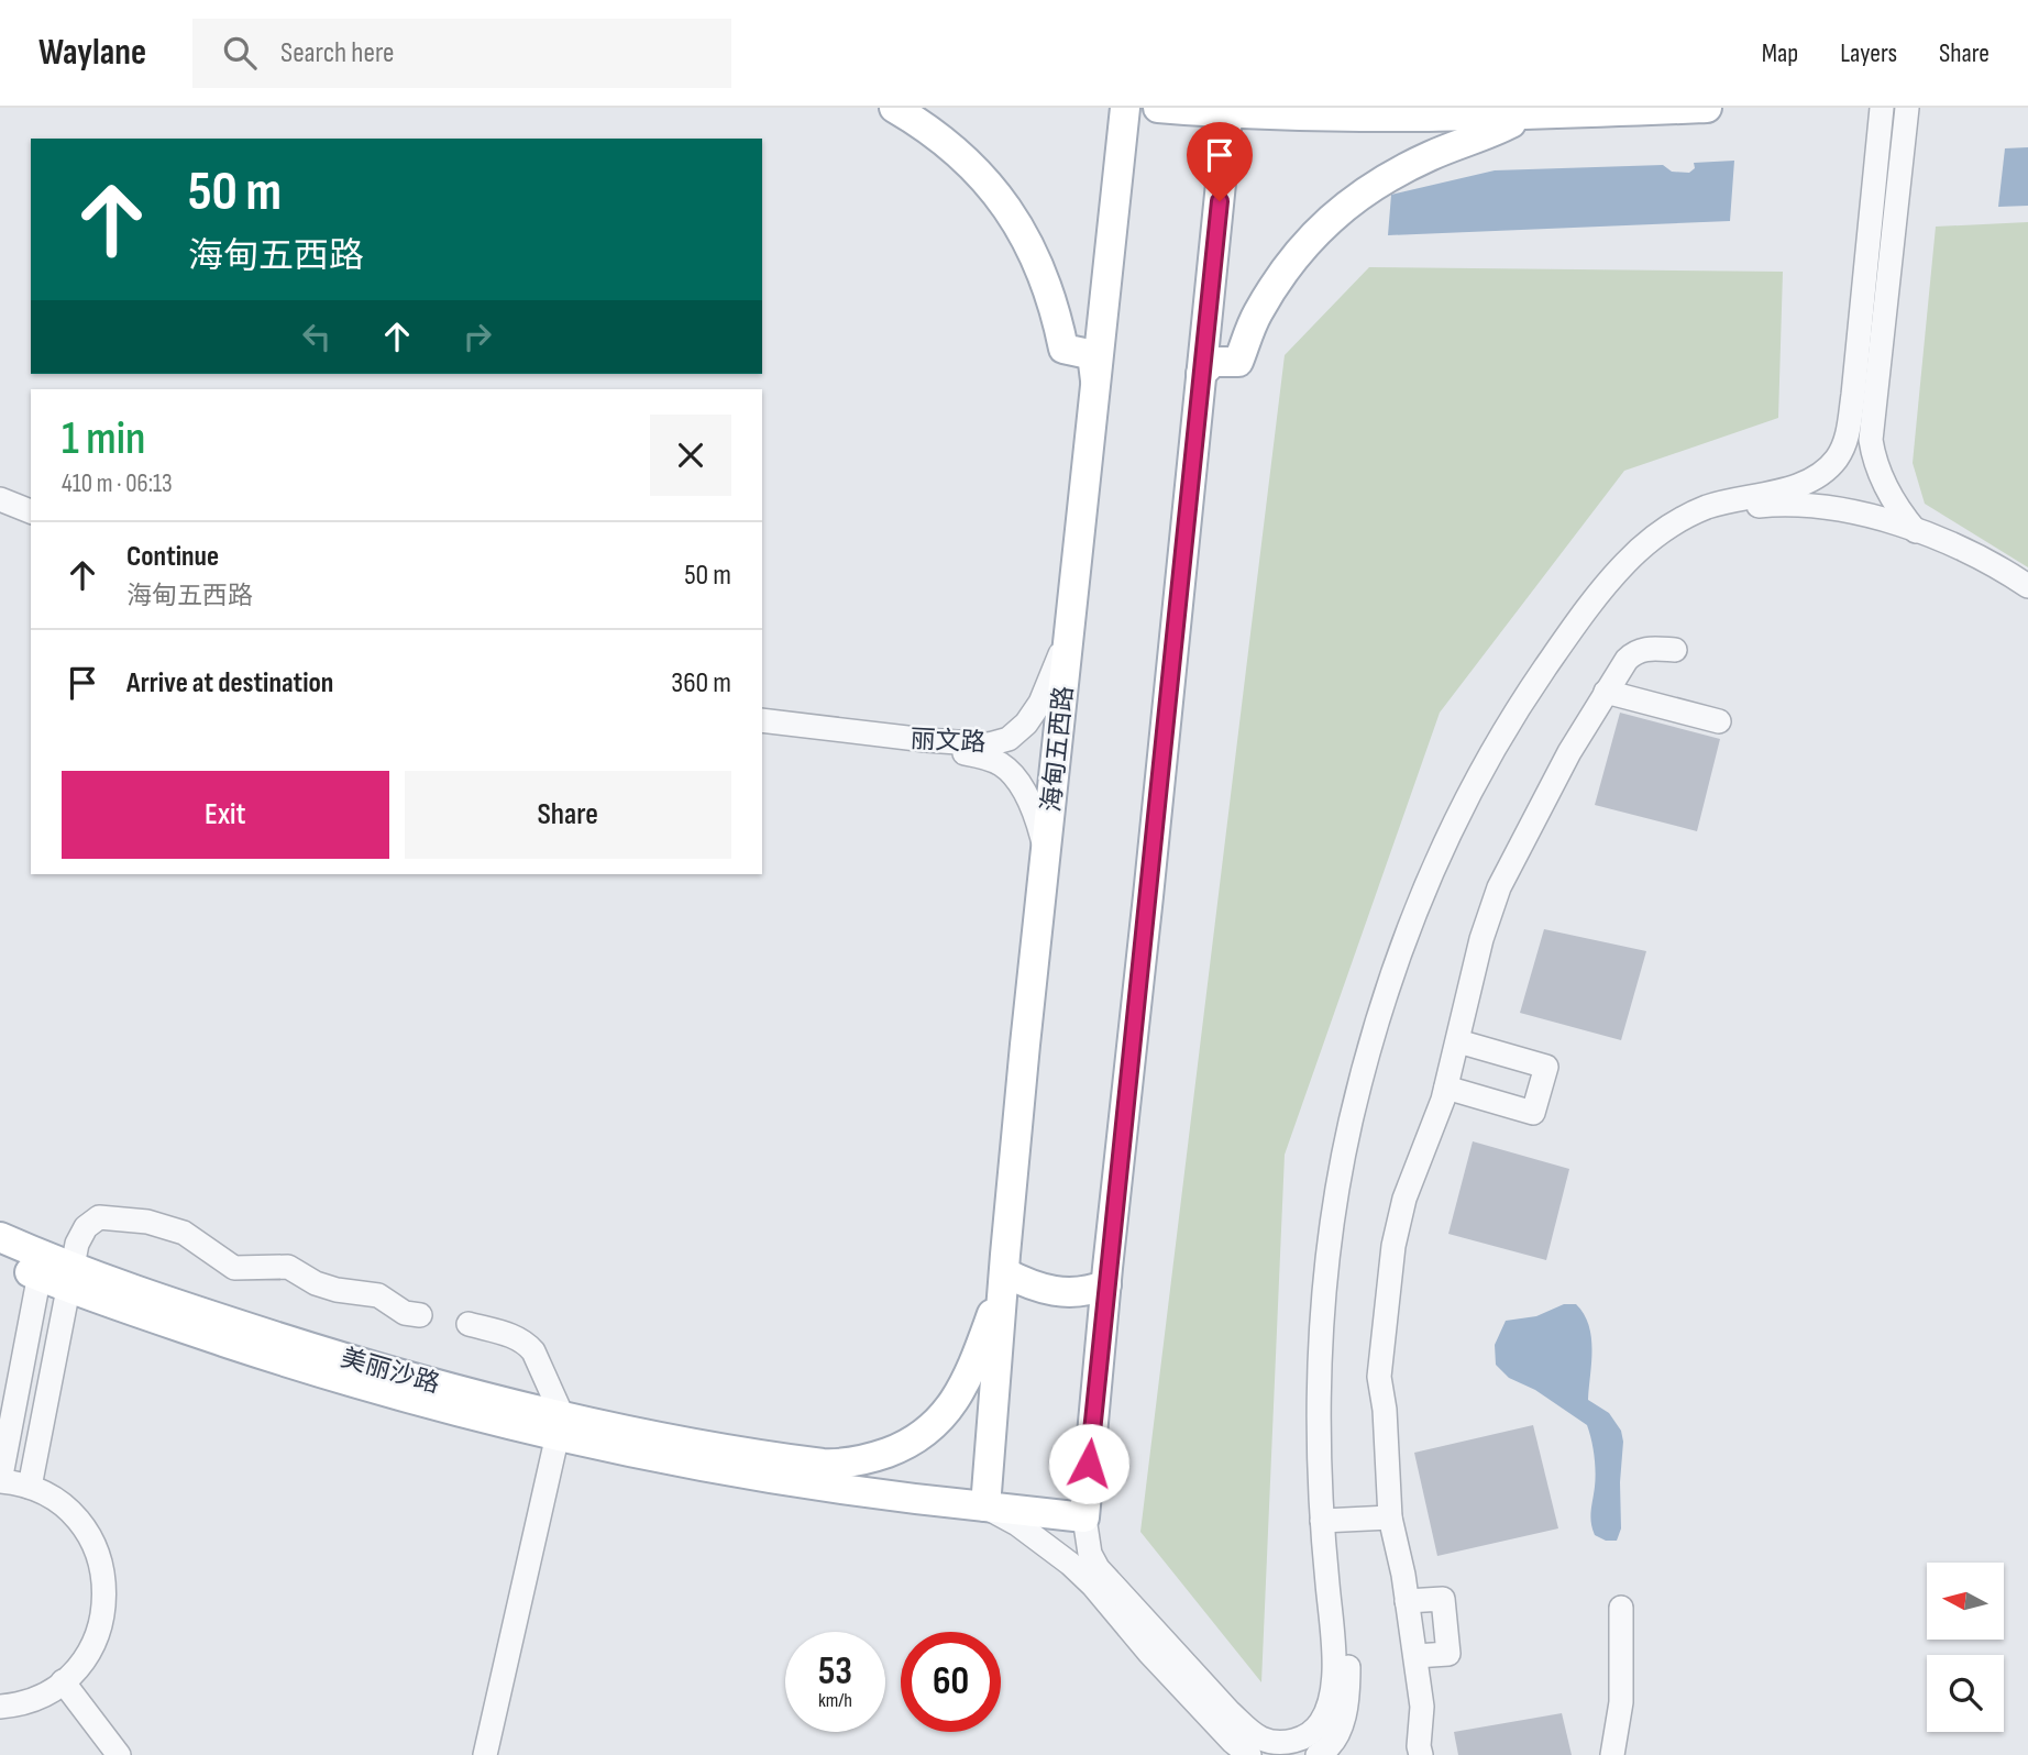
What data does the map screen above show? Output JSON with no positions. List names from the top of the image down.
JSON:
{
  "streets": {
    "main road": ["海甸五西路", "美丽沙路"],
    "street": ["丽文路"]
  },
  "crossings": [
    ["丽文路", "海甸五西路"]
  ],
  "north": "left",
  "page": {
    "header": "Waylane",
    "search": "Search here",
    "nav": ["Map", "Layers", "Share"],
    "turn": ["50 m", "海甸五西路"],
    "heading": ["1 min", "410 m · 06:13"],
    "list": [
      {
        "name": "Continue",
        "note": "海甸五西路",
        "value": "50 m"
      },
      {
        "name": "Arrive at destination",
        "value": "360 m"
      }
    ],
    "buttons": ["Exit", "Share"],
    "speed": "53 km/h",
    "limit": "60"
  }
}
